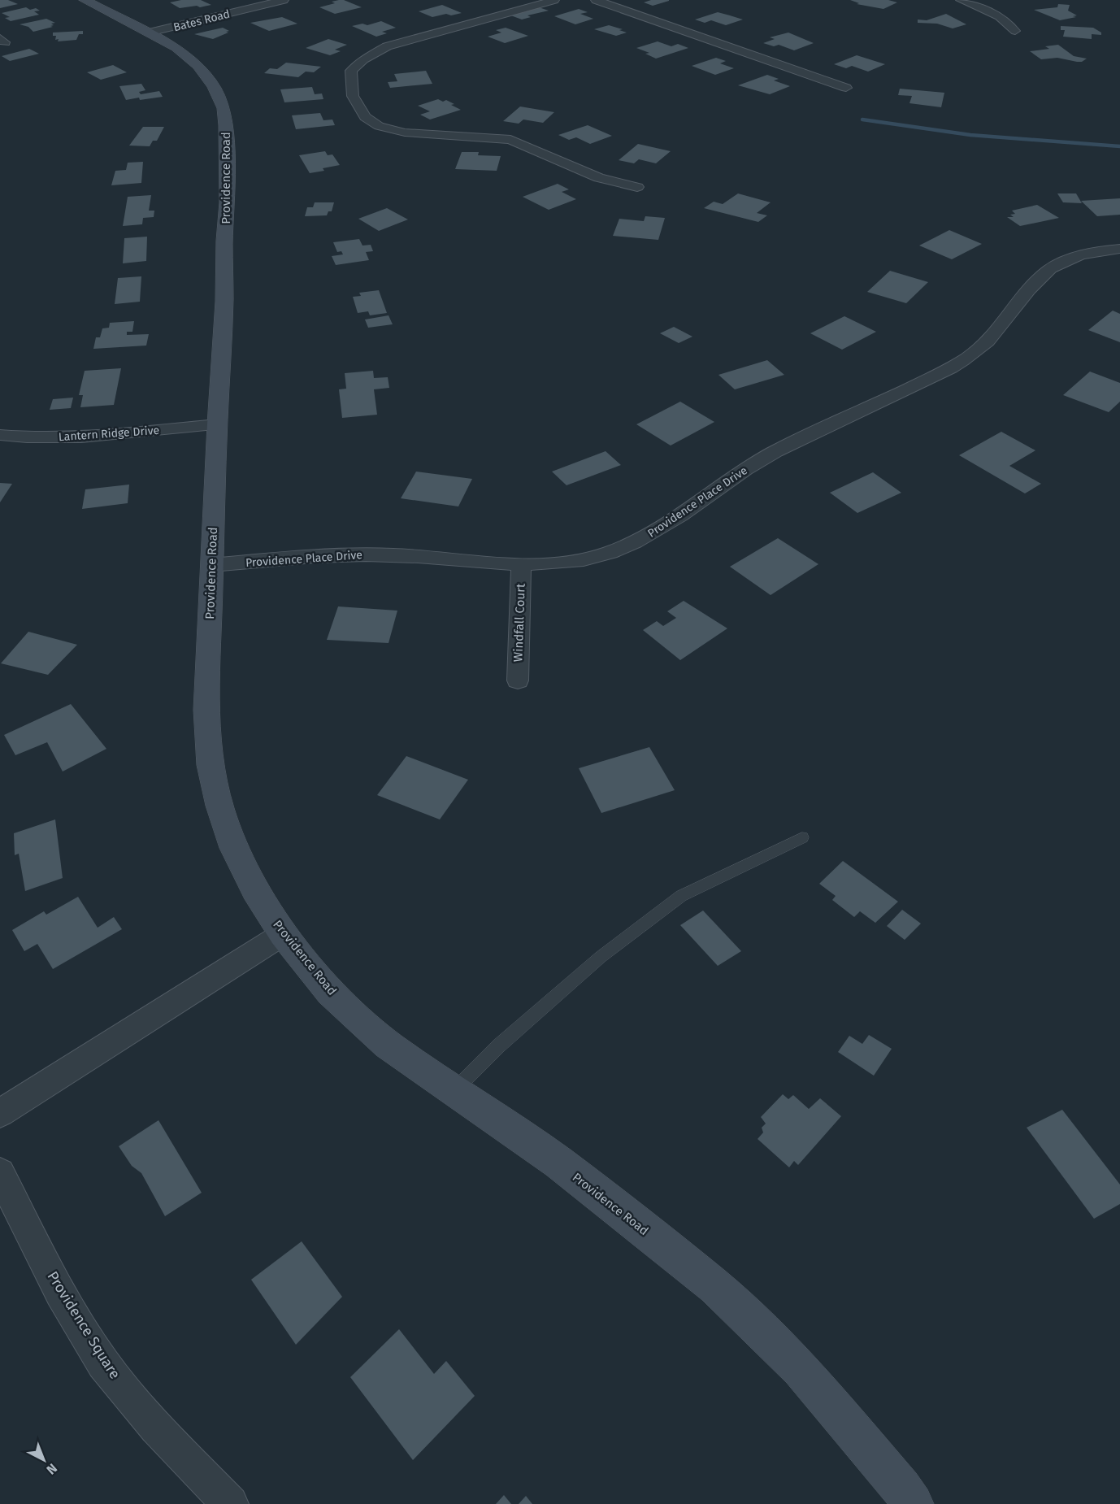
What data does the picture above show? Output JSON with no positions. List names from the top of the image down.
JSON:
{
  "streets": {
    "street": [
      "Bates Road",
      "Providence Road",
      "Lantern Ridge Drive",
      "Providence Place Drive",
      "Windfall Court",
      "Providence Square"
    ]
  },
  "crossings": [
    ["Bates Road", "Providence Road"],
    ["Providence Road", "Lantern Ridge Drive"],
    ["Providence Road", "Providence Place Drive"],
    ["Providence Place Drive", "Windfall Court"]
  ],
  "north": "bottom right"
}
